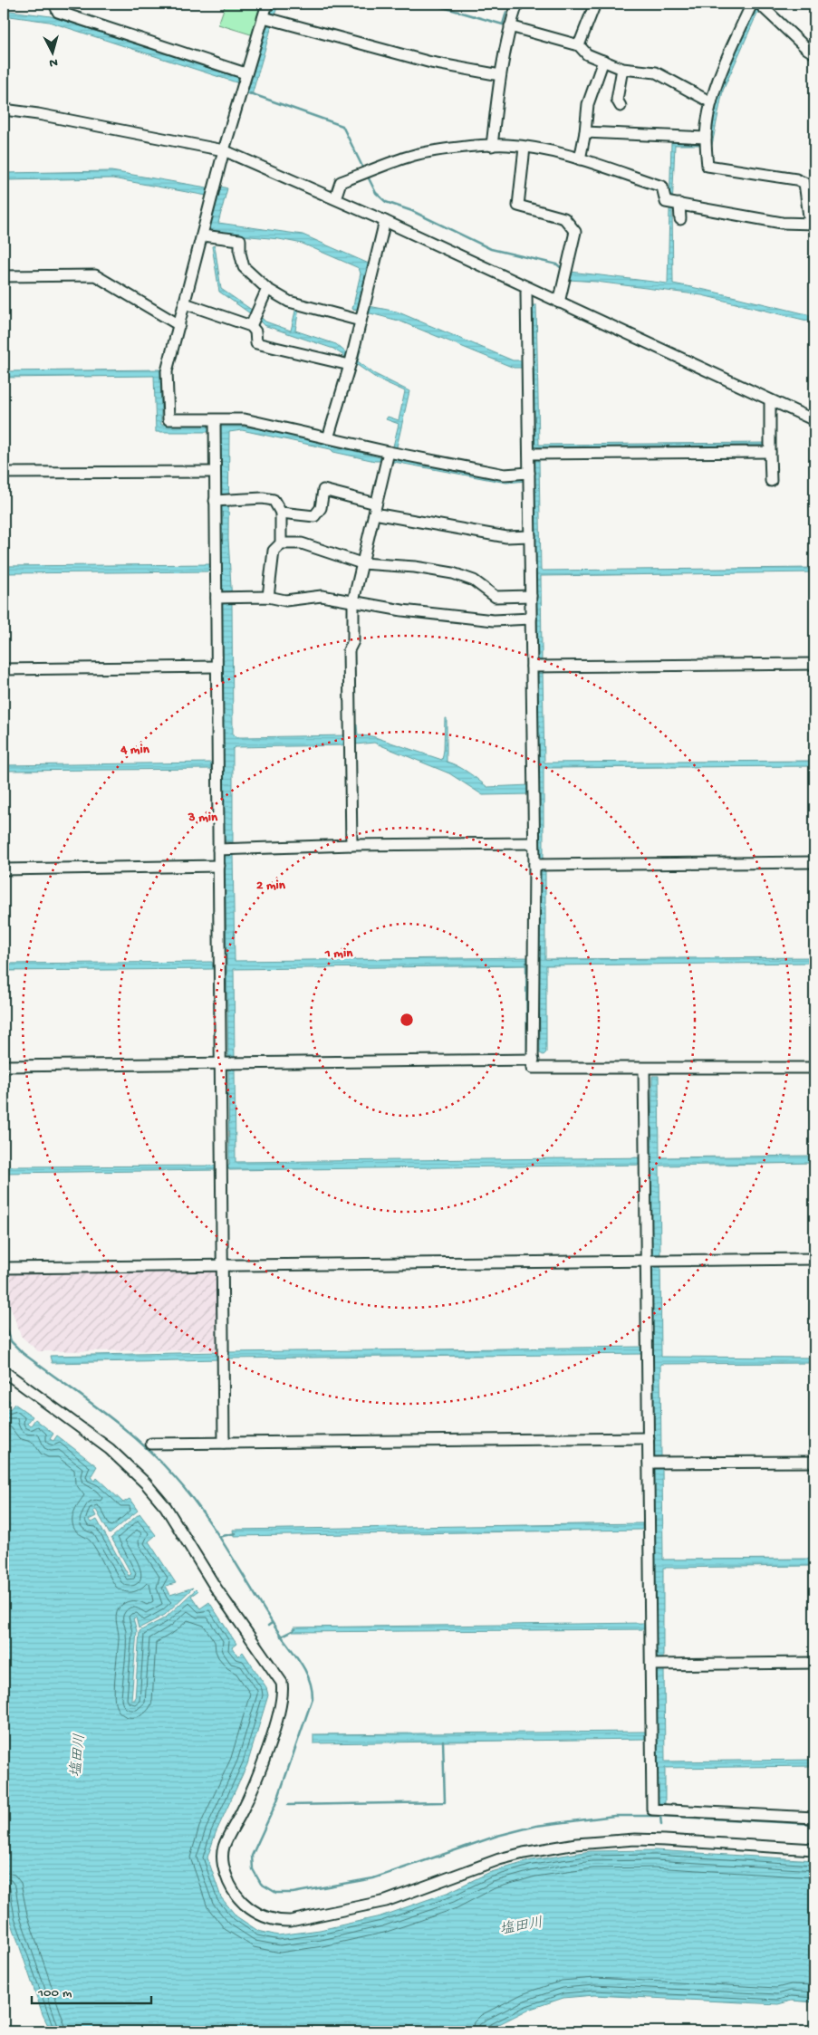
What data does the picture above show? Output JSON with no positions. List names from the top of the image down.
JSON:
{
  "water": ["塩田川"],
  "scale_bar": "100 m",
  "north": "bottom",
  "rings": [
    "4 min",
    "3 min",
    "2 min",
    "1 min"
  ]
}
